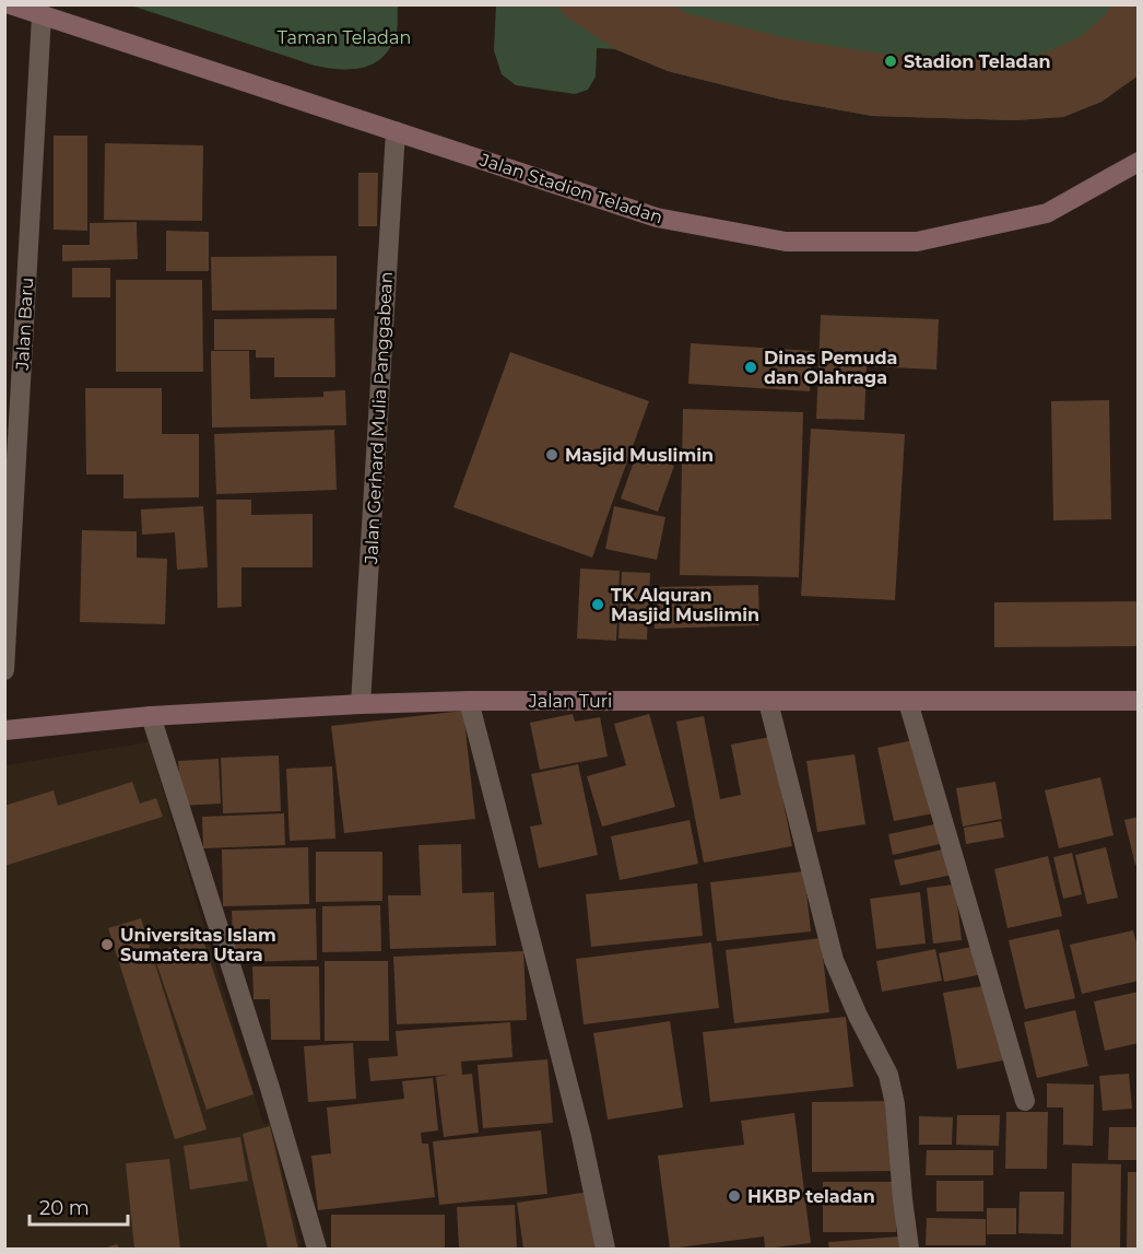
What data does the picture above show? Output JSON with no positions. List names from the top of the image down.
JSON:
{
  "streets": {
    "street": [
      "Jalan Stadion Teladan",
      "Jalan Baru",
      "Jalan Gerhard Mulia Panggabean",
      "Jalan Turi"
    ]
  },
  "crossings": [
    ["Jalan Stadion Teladan", "Jalan Baru"],
    ["Jalan Stadion Teladan", "Jalan Gerhard Mulia Panggabean"],
    ["Jalan Gerhard Mulia Panggabean", "Jalan Turi"]
  ],
  "parks": ["Taman Teladan"],
  "places": [
    "Stadion Teladan",
    "Dinas Pemuda dan Olahraga",
    "Masjid Muslimin",
    "TK Alquran Masjid Muslimin",
    "Universitas Islam Sumatera Utara",
    "HKBP teladan"
  ],
  "scale_bar": "20 m"
}
